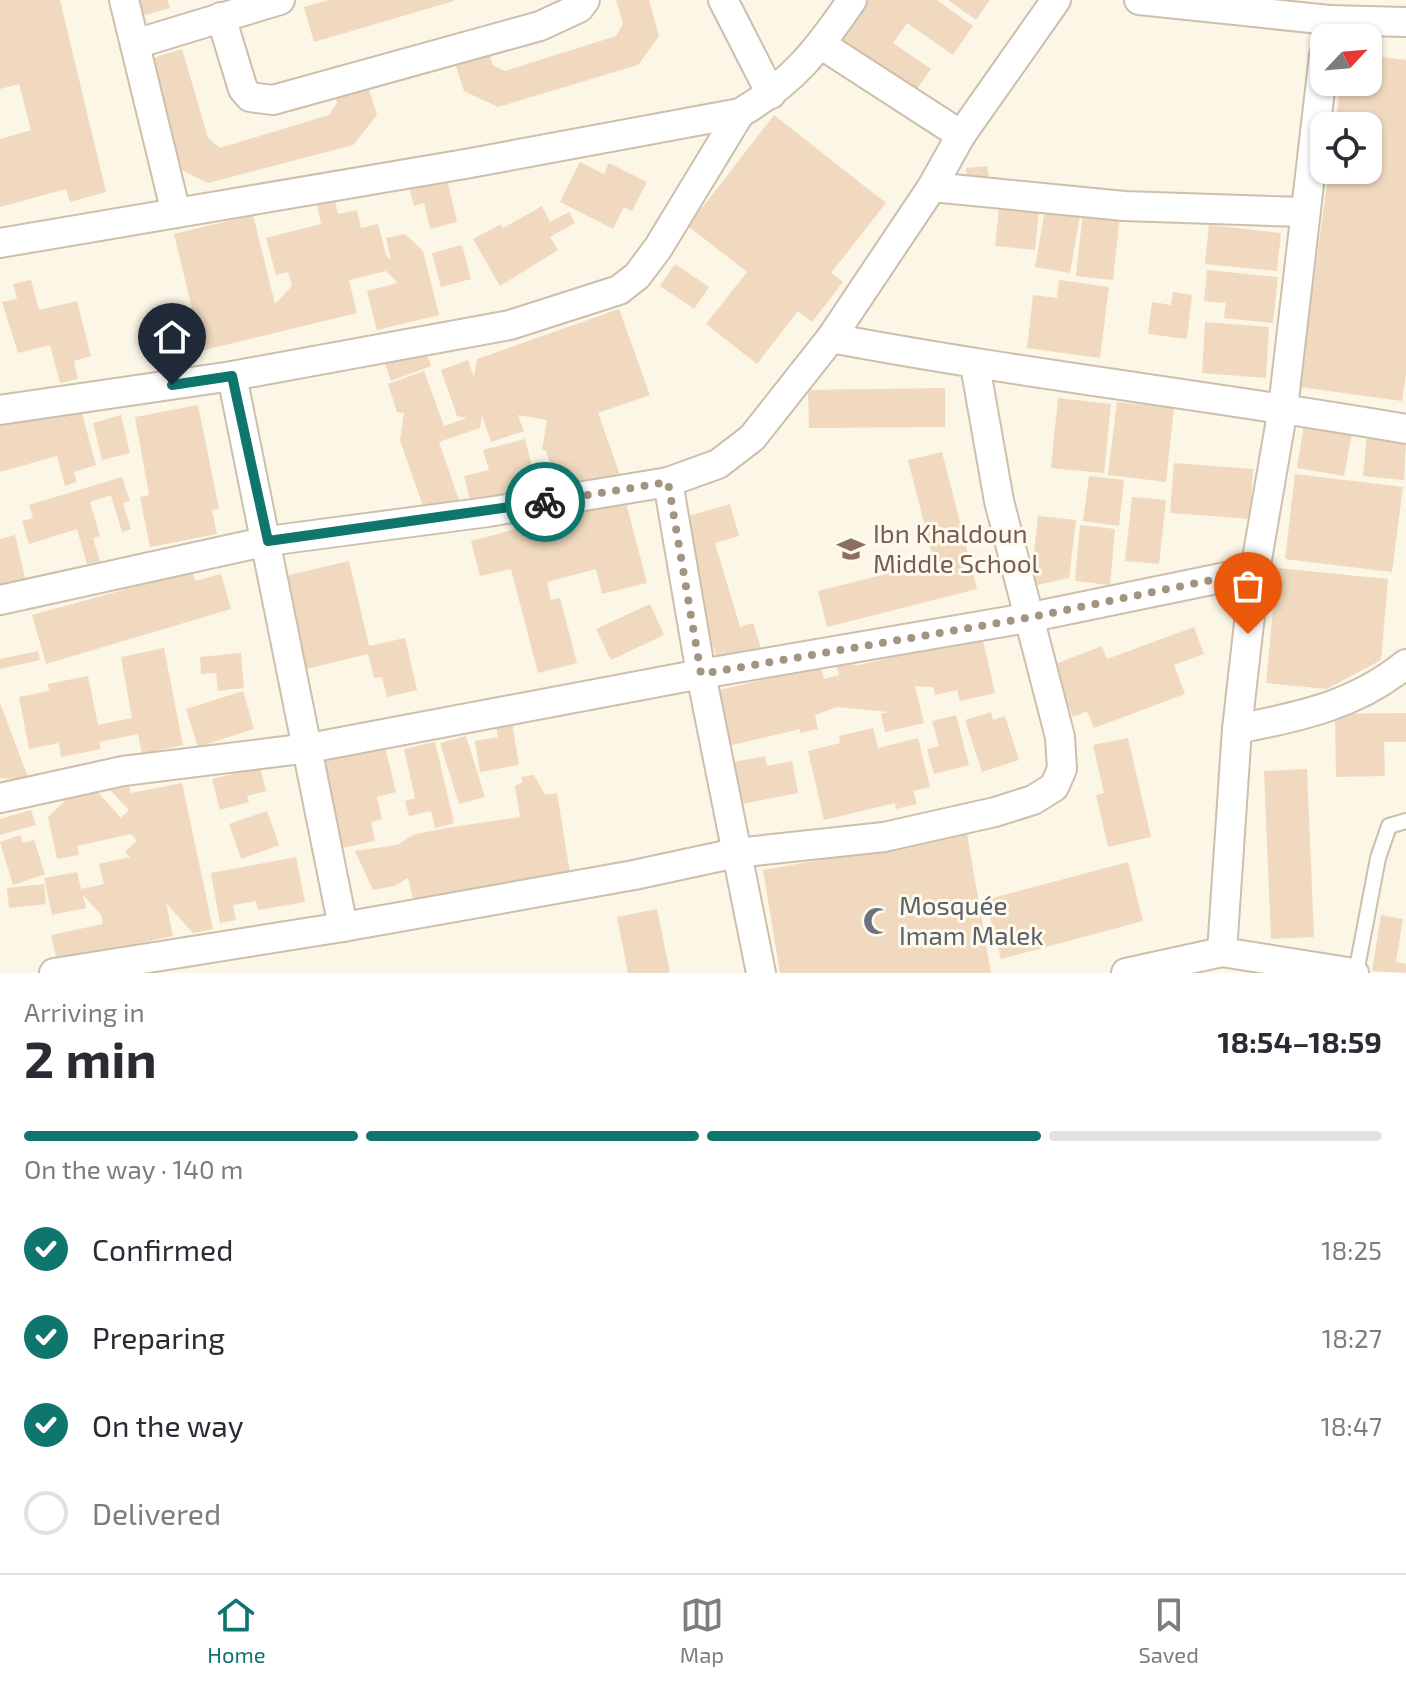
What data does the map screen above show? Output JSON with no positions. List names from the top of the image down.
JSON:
{
  "places": {
    "school or university": ["Ibn Khaldoun Middle School"],
    "mosque": ["Mosquée Imam Malek"]
  },
  "north": "top right",
  "page": {
    "heading": ["2 min", "Arriving in", "18:54–18:59"],
    "bar": "On the way · 140 m",
    "list": [
      ["Confirmed", "18:25"],
      ["Preparing", "18:27"],
      ["On the way", "18:47"],
      "Delivered"
    ],
    "tabs": ["Home", "Map", "Saved"]
  }
}
